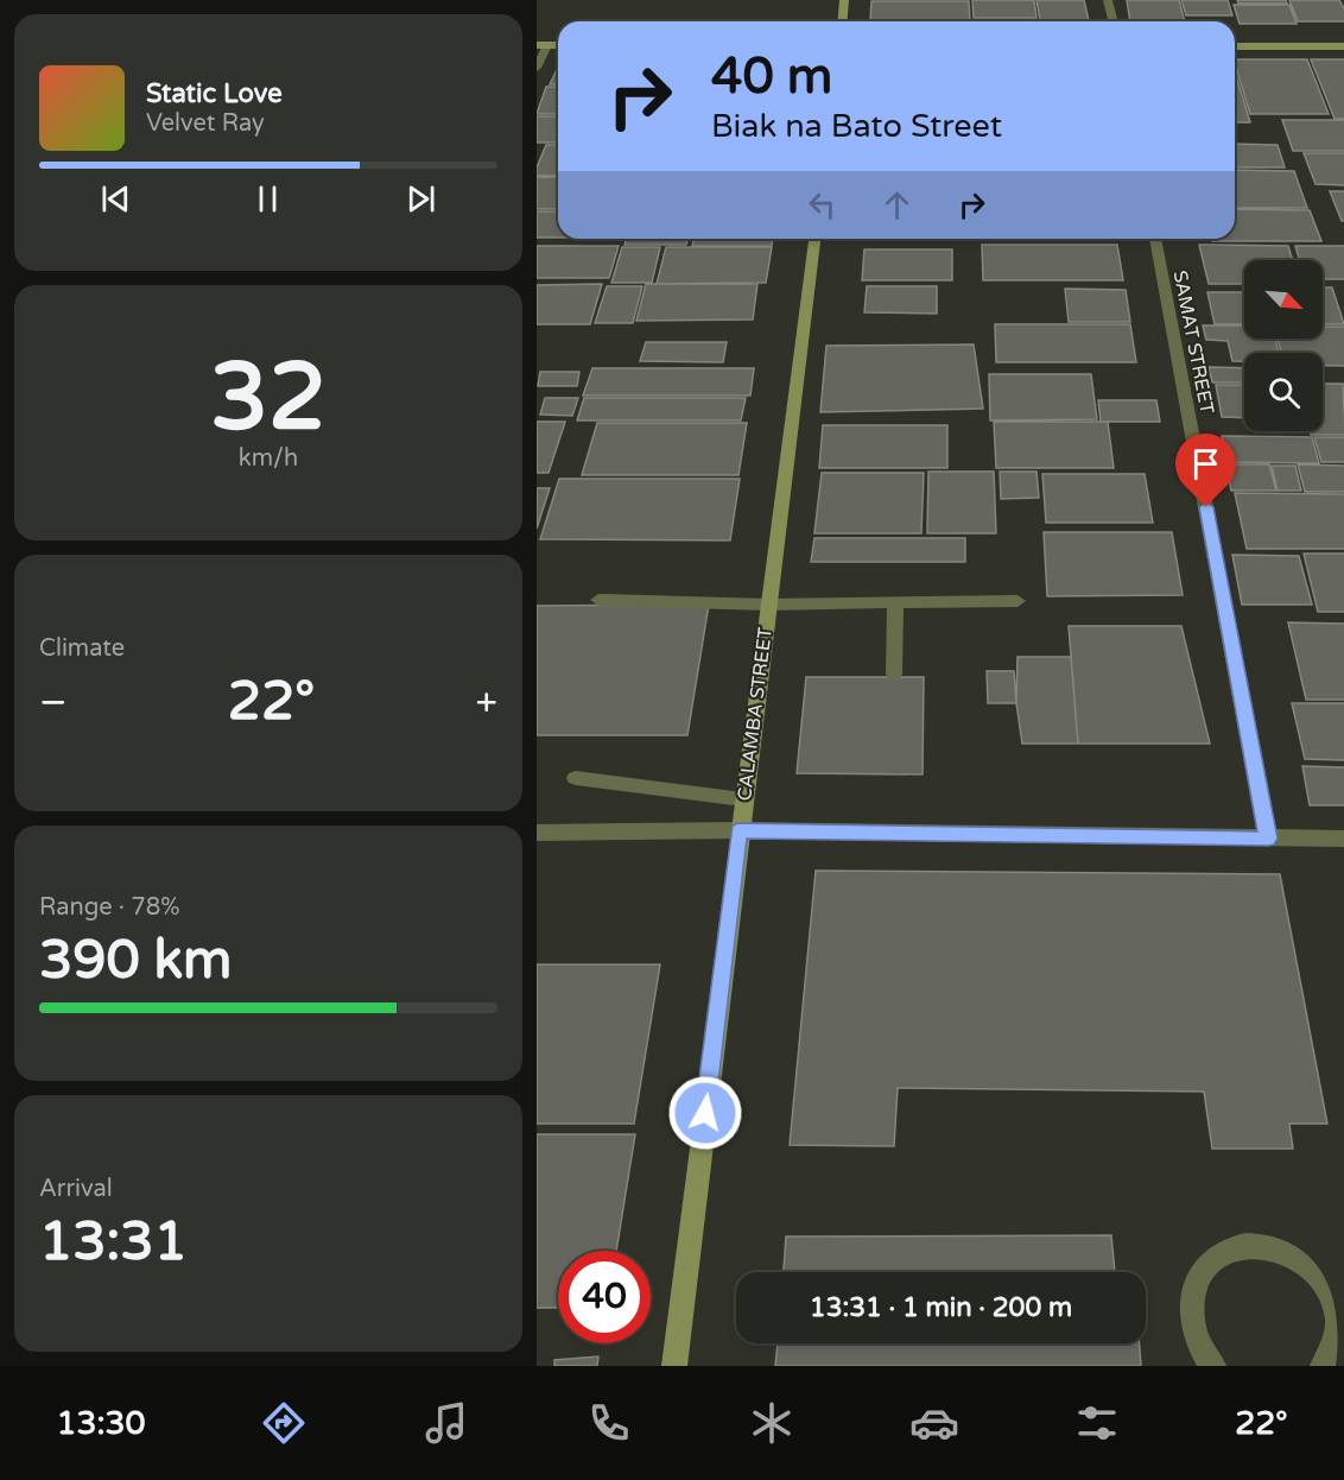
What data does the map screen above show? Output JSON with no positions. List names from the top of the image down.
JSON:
{
  "streets": {
    "street": ["SAMAT STREET", "CALAMBA STREET"]
  },
  "north": "bottom right",
  "page": {
    "turn": ["40 m", "Biak na Bato Street"],
    "song": ["Static Love", "Velvet Ray"],
    "tile": [
      ["32", "km/h"],
      "Climate",
      ["Range · 78%", "390 km"],
      ["Arrival", "13:31"]
    ],
    "heat": ["−", "22°", "+"],
    "limit": "40",
    "trip": "13:31 · 1 min · 200 m",
    "tabs": ["13:30", "22°"]
  }
}
